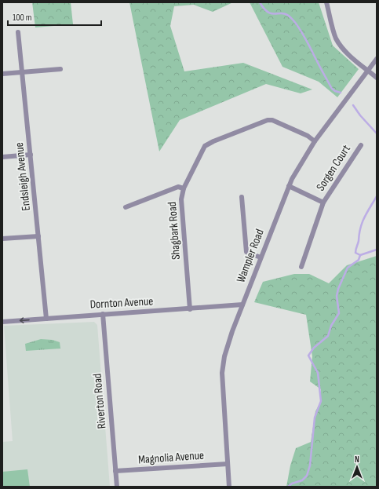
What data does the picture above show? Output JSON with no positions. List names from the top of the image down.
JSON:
{
  "streets": {
    "street": [
      "Sorgen Court",
      "Endsleigh Avenue",
      "Shagbark Road",
      "Wampler Road",
      "Dornton Avenue",
      "Riverton Road",
      "Magnolia Avenue"
    ]
  },
  "crossings": [
    ["Sorgen Court", "Wampler Road"],
    ["Endsleigh Avenue", "Dornton Avenue"],
    ["Shagbark Road", "Wampler Road"],
    ["Shagbark Road", "Dornton Avenue"],
    ["Wampler Road", "Dornton Avenue"],
    ["Wampler Road", "Magnolia Avenue"],
    ["Dornton Avenue", "Riverton Road"],
    ["Riverton Road", "Magnolia Avenue"]
  ],
  "scale_bar": "100 m",
  "north": "top"
}
